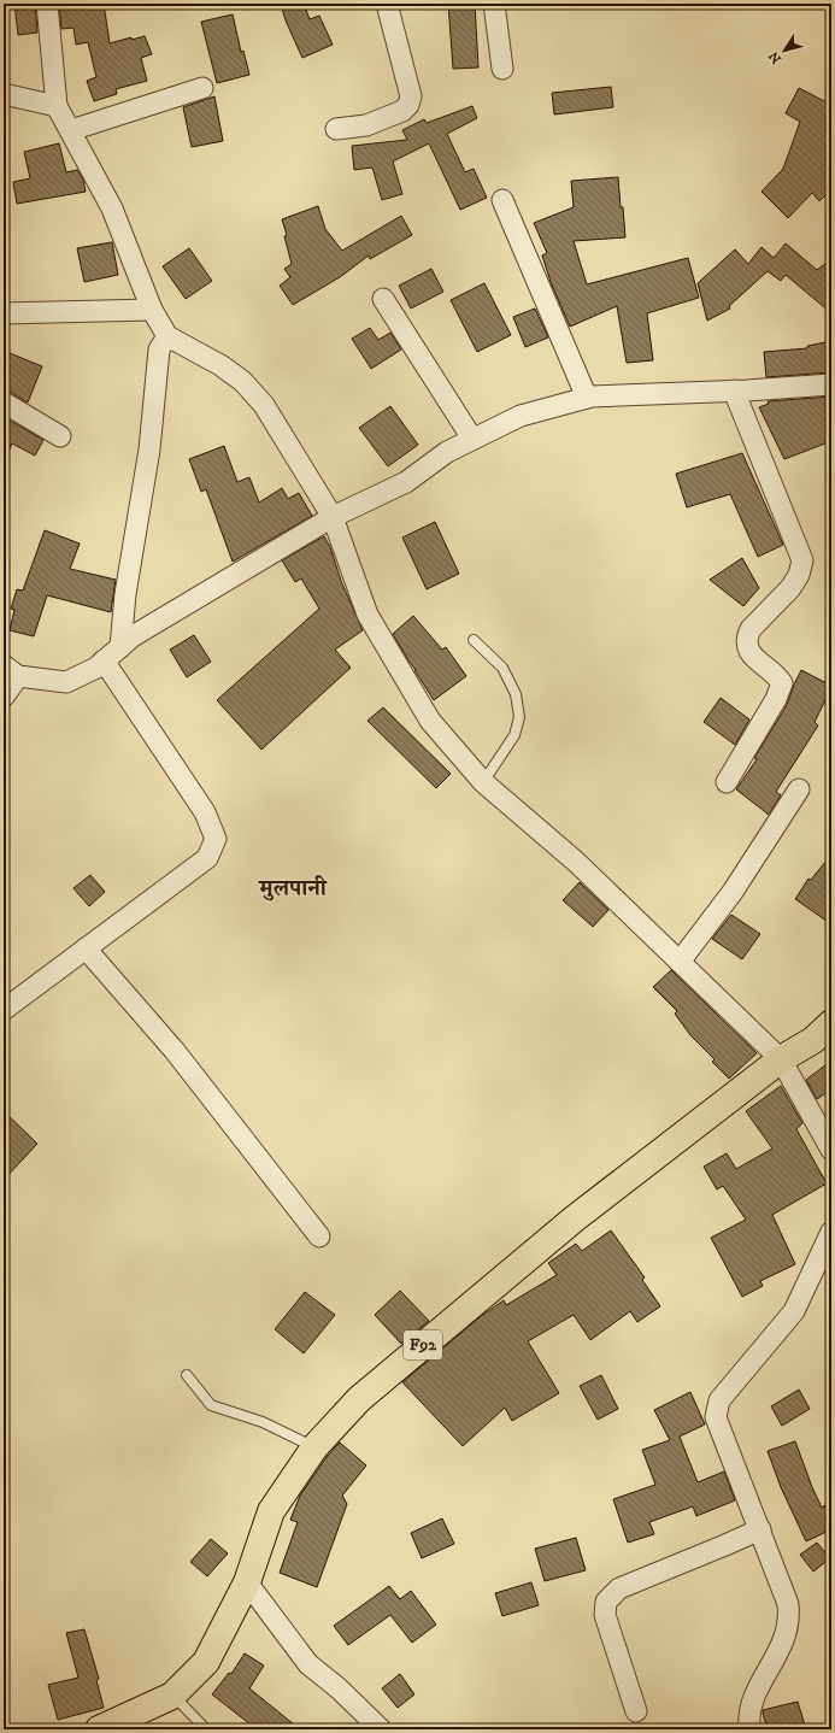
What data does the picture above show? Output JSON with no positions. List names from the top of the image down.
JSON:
{
  "streets": {
    "main road": ["F92"]
  },
  "districts": ["मुलपानी"],
  "north": "bottom left"
}
